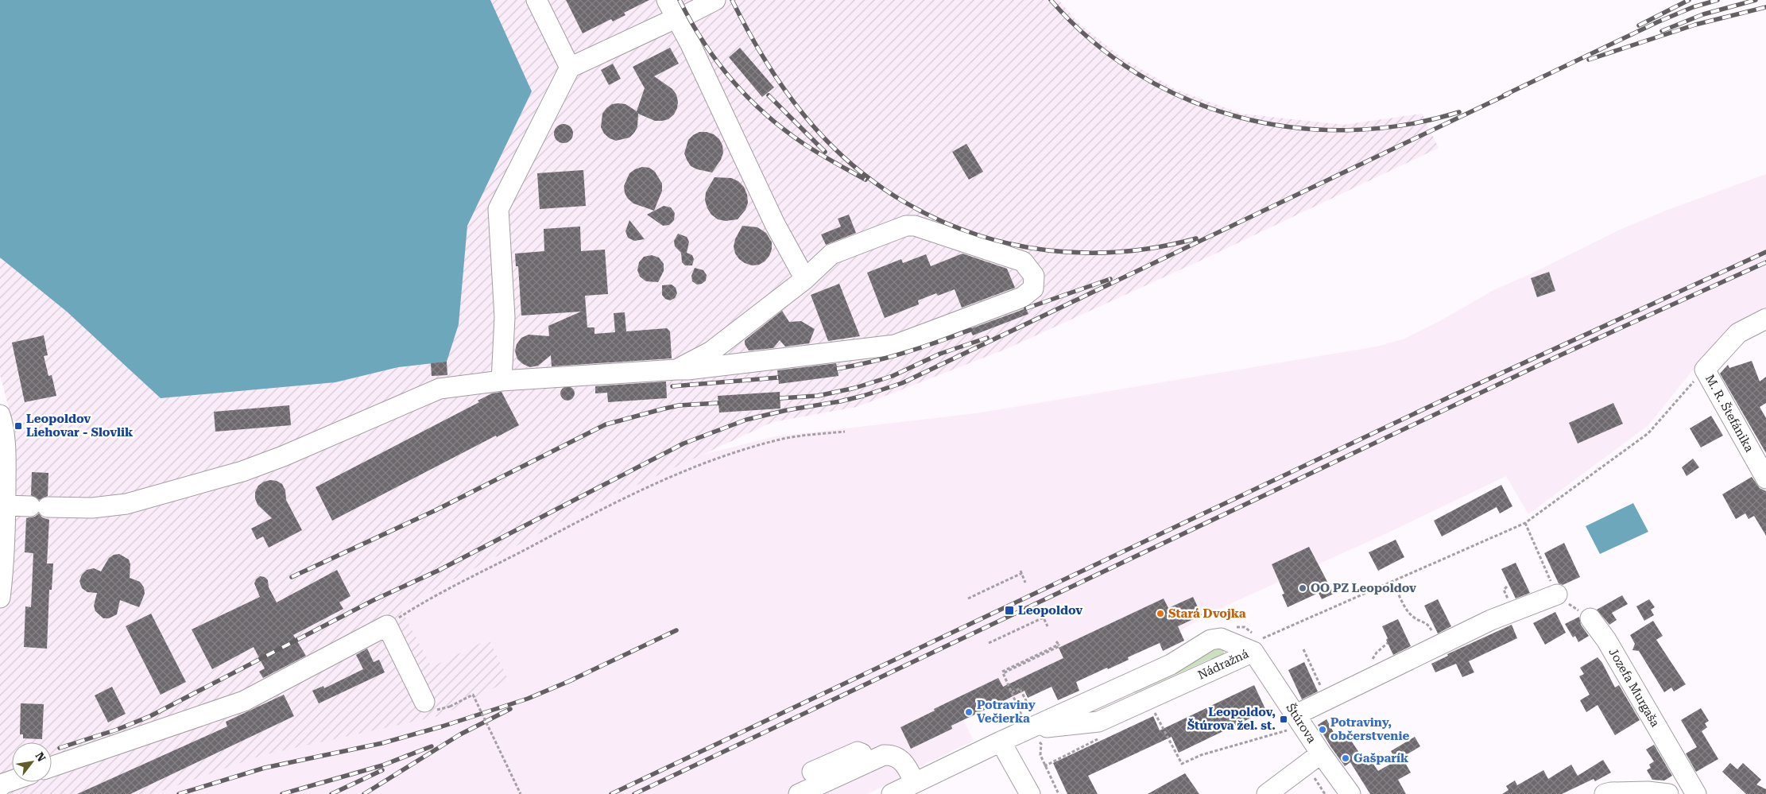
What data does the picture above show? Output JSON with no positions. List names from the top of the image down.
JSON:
{
  "streets": {
    "street": [
      "M. R. Štefánika",
      "Nádražná",
      "Jozefa Murgaša",
      "Štúrova"
    ]
  },
  "crossings": [
    ["Nádražná", "Štúrova"]
  ],
  "places": {
    "transit": ["Leopoldov Liehovar - Slovlik", "Leopoldov", "Leopoldov, Štúrova žel. st."],
    "other": [
      "OO PZ Leopoldov",
      "Stará Dvojka",
      "Potraviny Večierka",
      "Potraviny, občerstvenie",
      "Gašparík"
    ]
  },
  "north": "top right"
}
